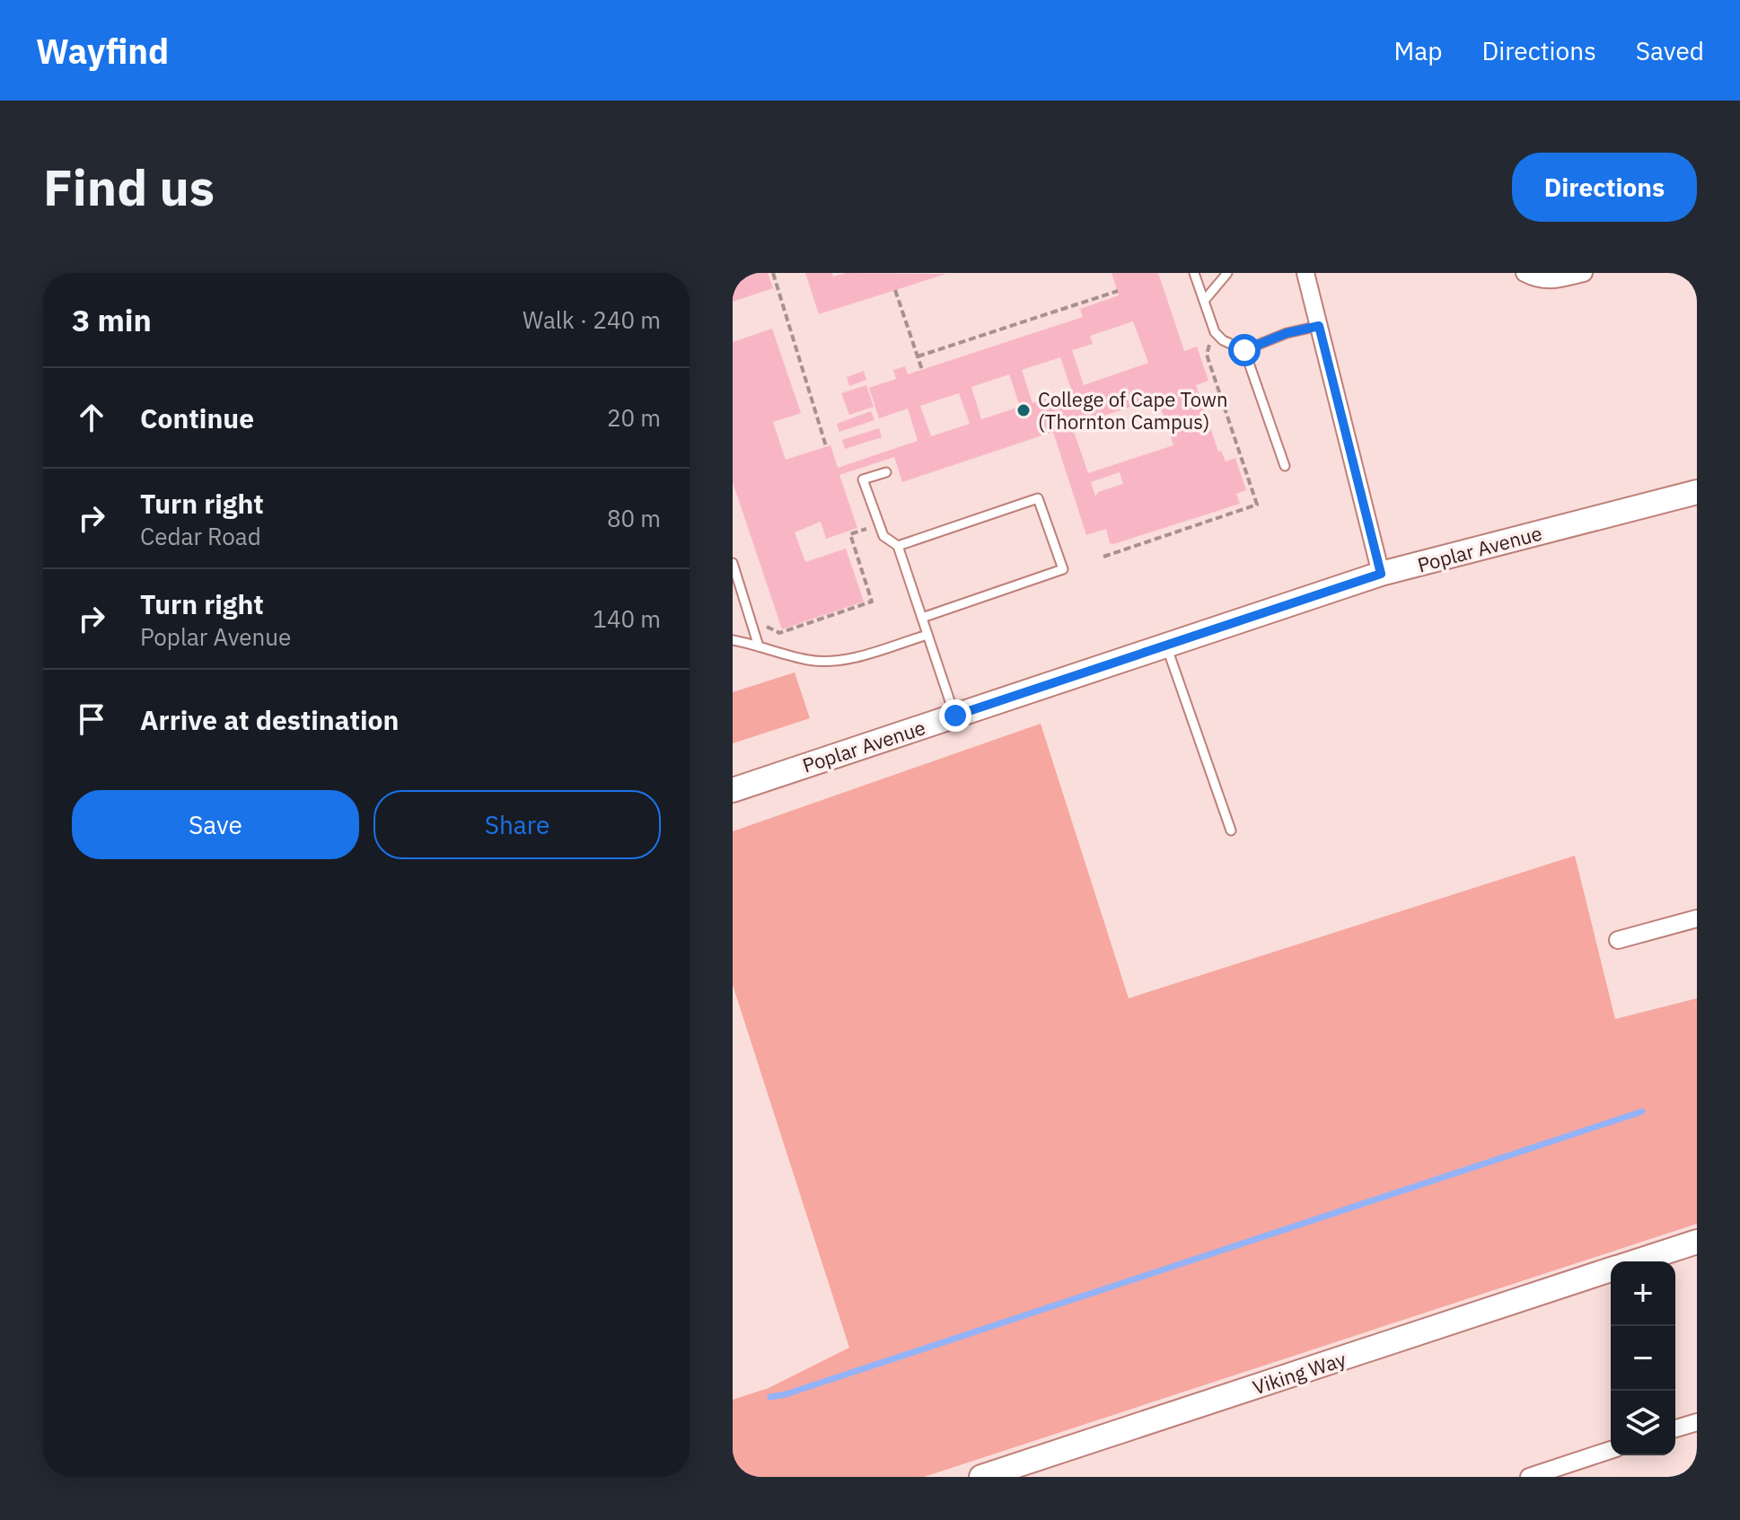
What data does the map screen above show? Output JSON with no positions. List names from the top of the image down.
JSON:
{
  "streets": {
    "street": ["Poplar Avenue", "Viking Way"]
  },
  "places": ["College of Cape Town (Thornton Campus)"],
  "page": {
    "header": "Wayfind",
    "nav": ["Map", "Directions", "Saved"],
    "buttons": [
      "Directions",
      ["Save", "Share"]
    ],
    "title": "Find us",
    "heading": ["3 min", "Walk · 240 m"],
    "list": [
      ["Continue", "20 m"],
      ["Turn right", "Cedar Road", "80 m"],
      ["Turn right", "Poplar Avenue", "140 m"],
      "Arrive at destination"
    ],
    "map_buttons": ["+", "−"]
  }
}
